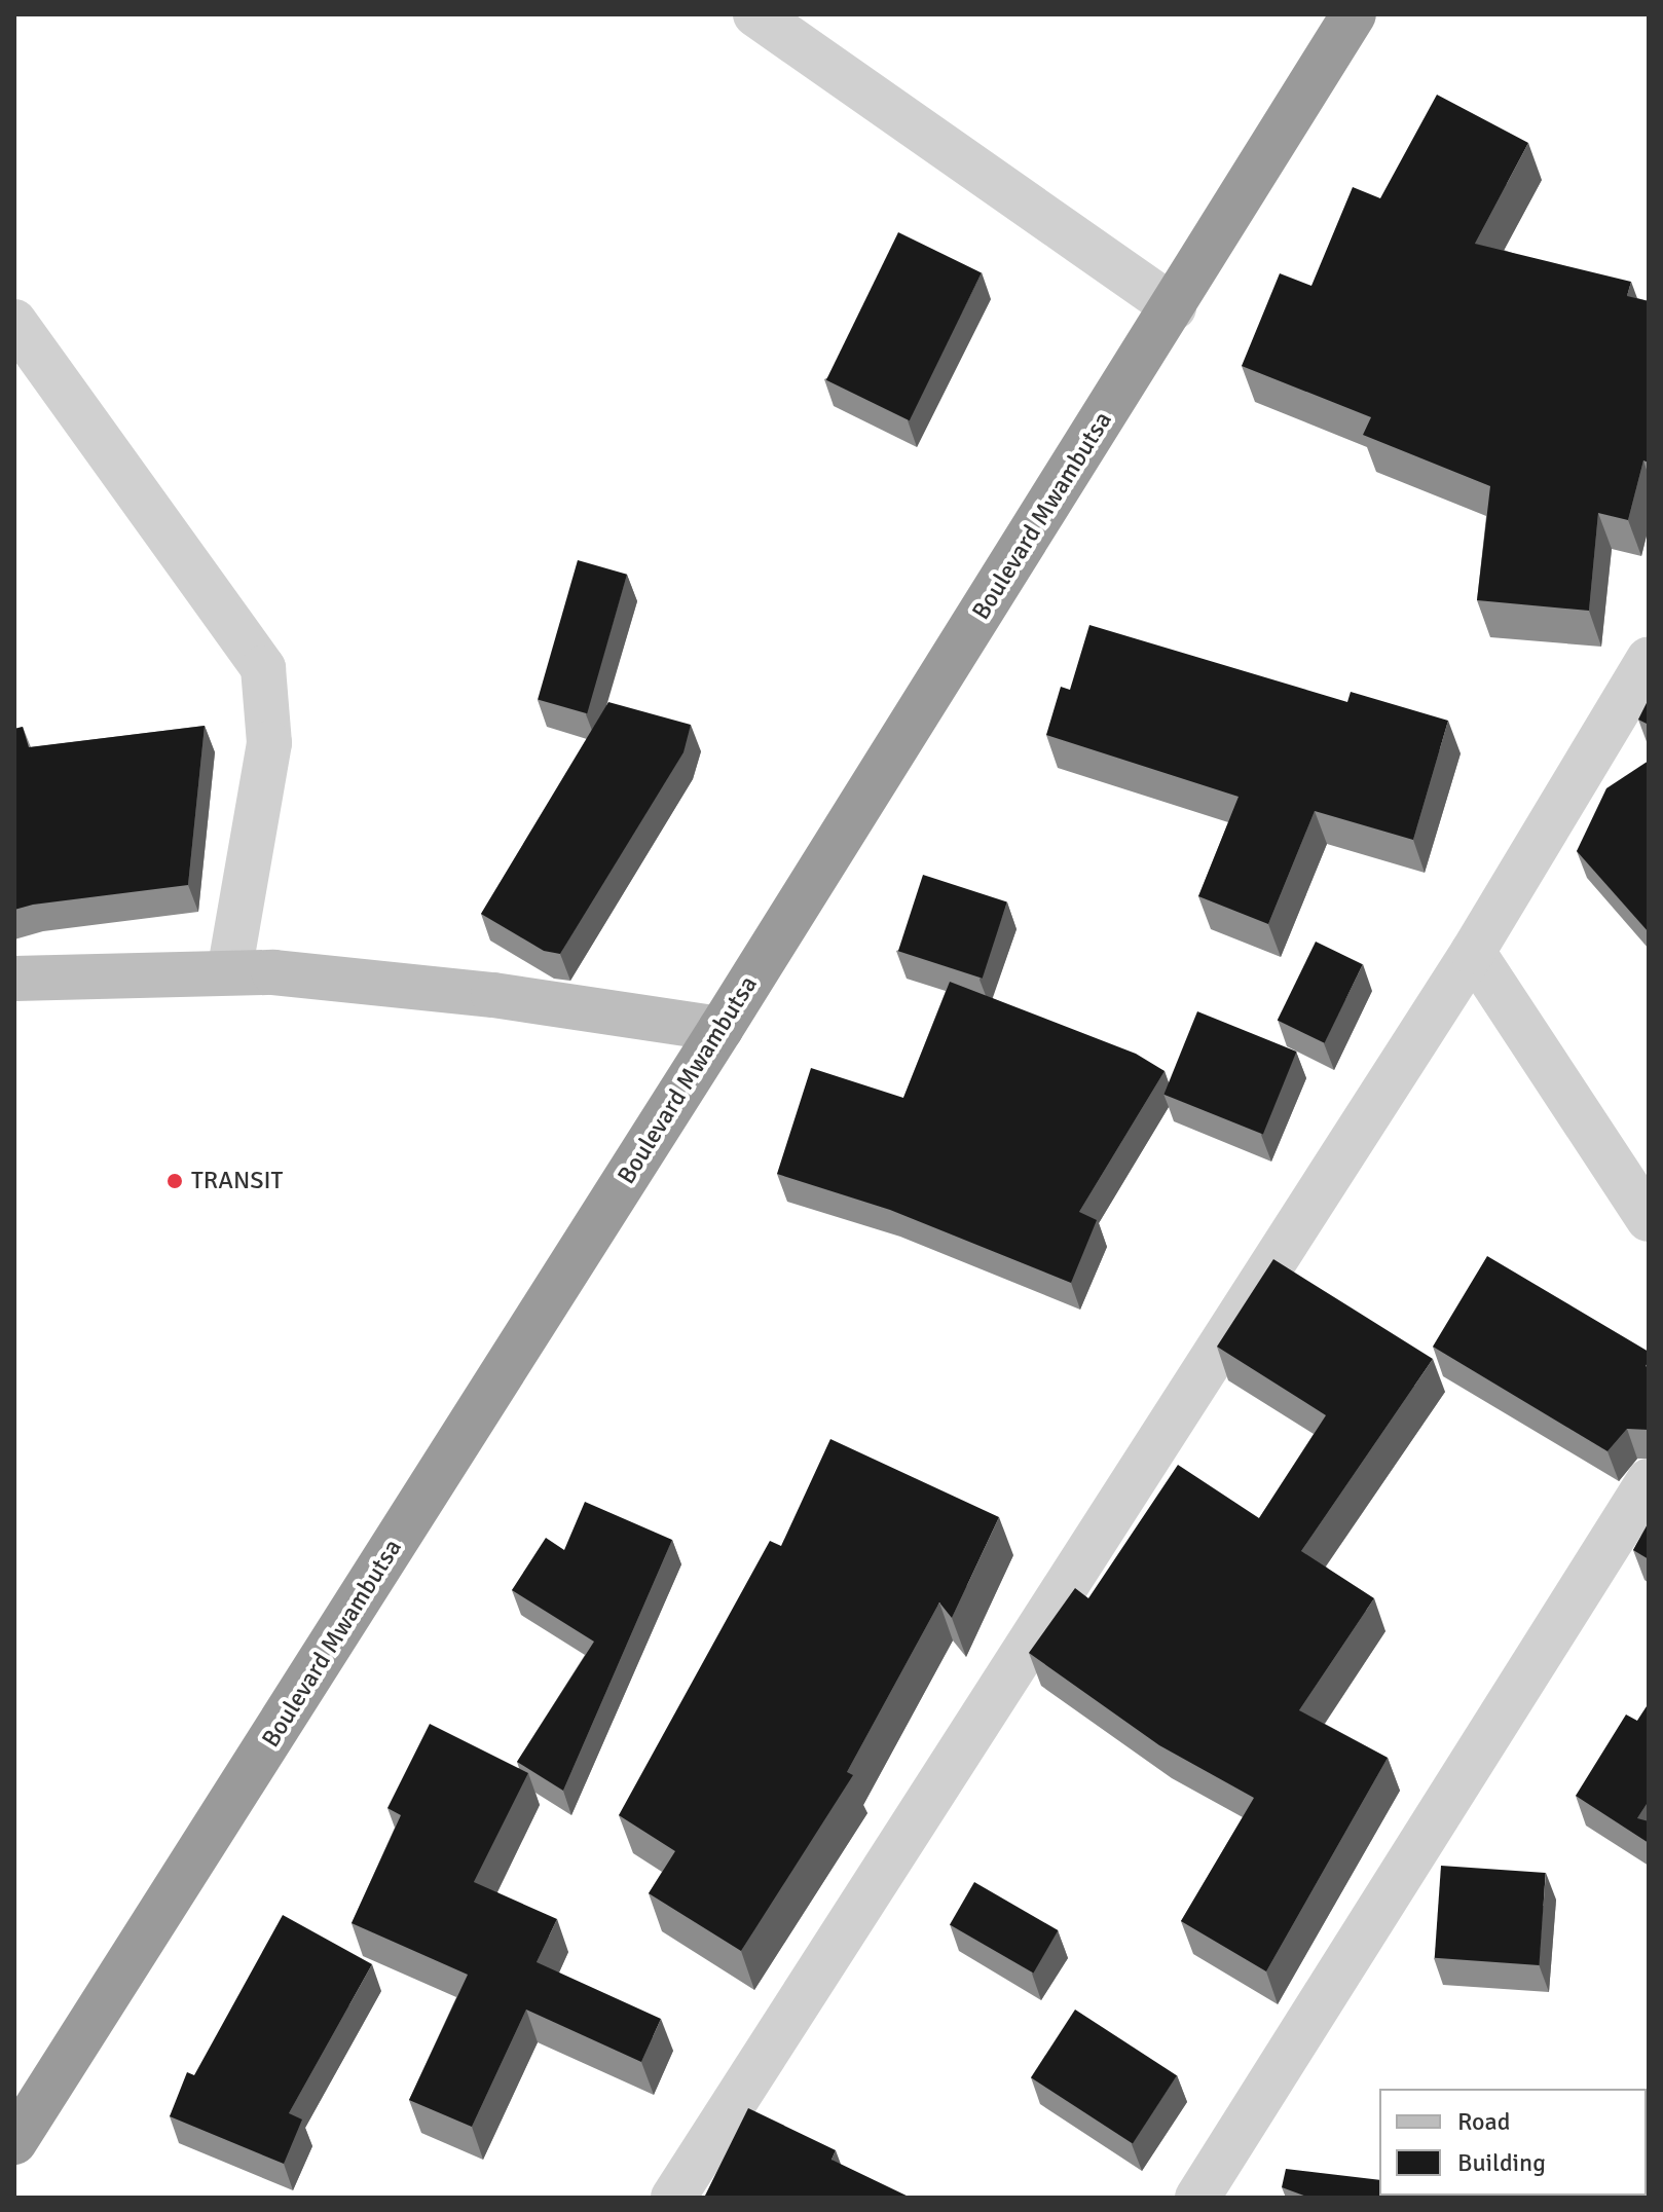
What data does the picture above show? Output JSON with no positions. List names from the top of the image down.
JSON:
{
  "streets": {
    "highway": ["Boulevard Mwambutsa"]
  },
  "places": ["TRANSIT"],
  "legend": ["Road", "Building"]
}
